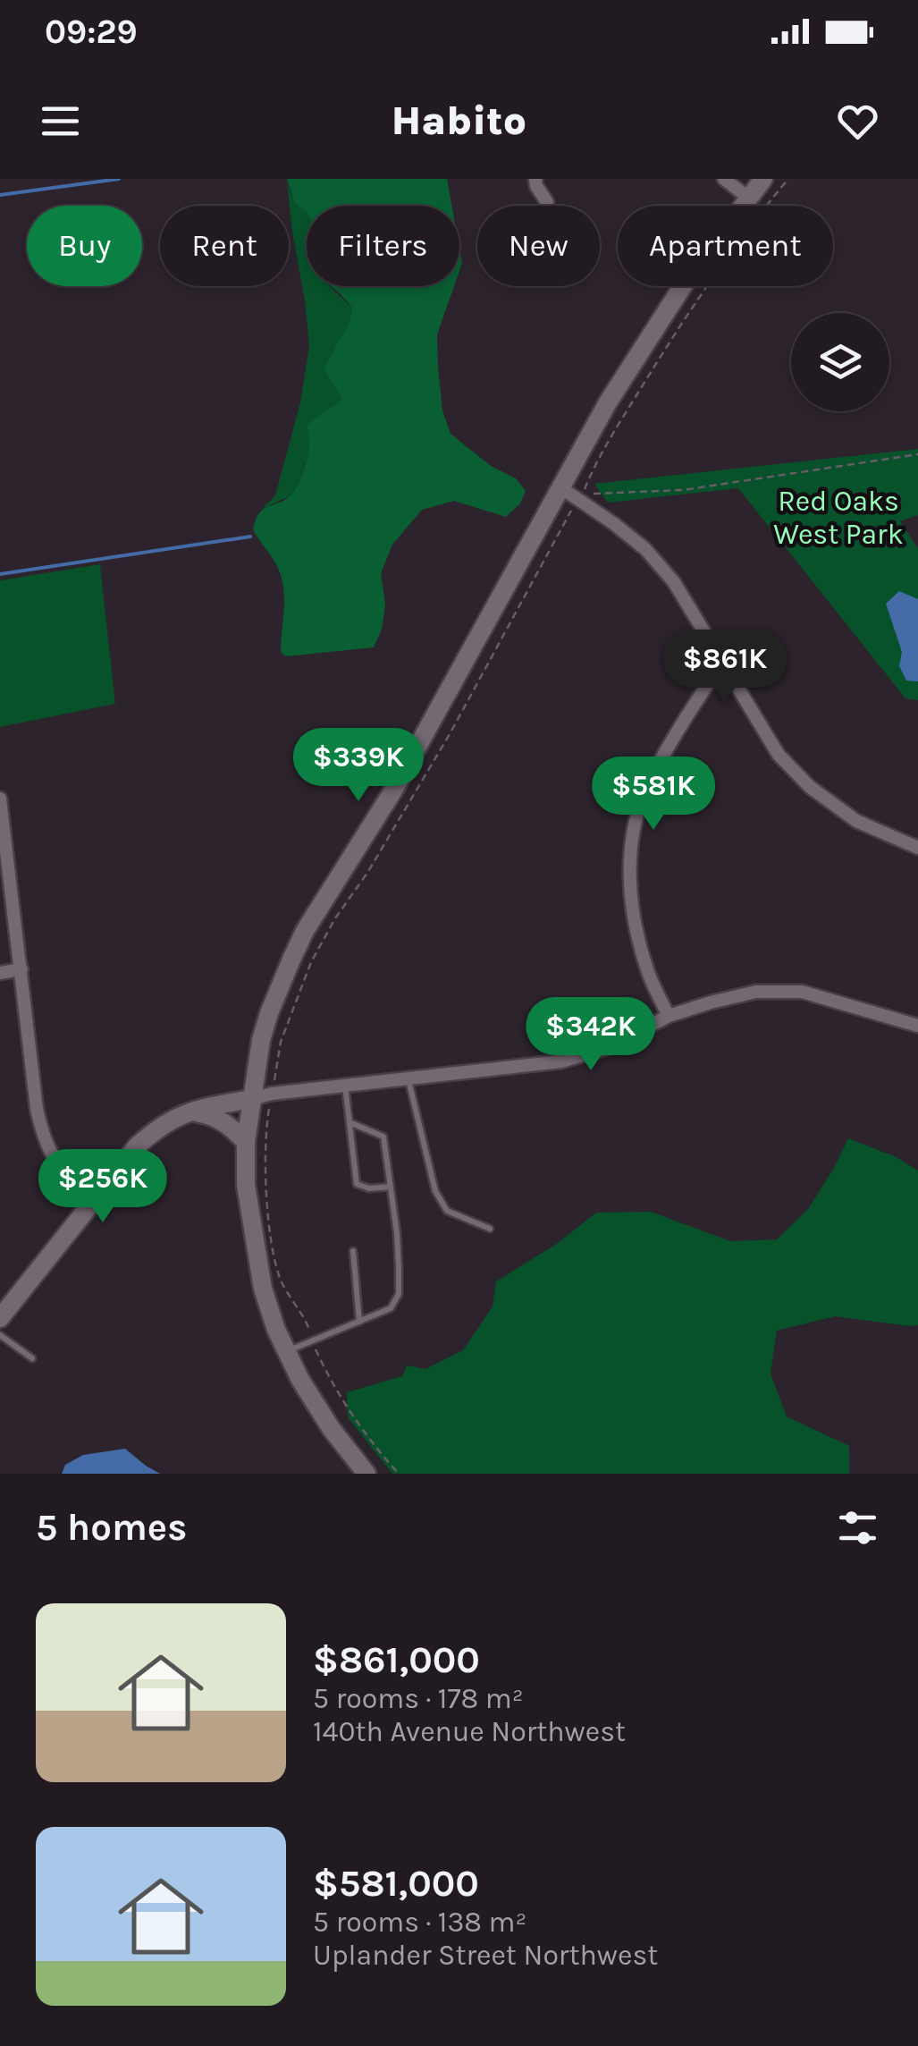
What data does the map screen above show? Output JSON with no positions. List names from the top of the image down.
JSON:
{
  "parks": ["Red Oaks West Park"],
  "page": {
    "status": "09:29",
    "header": "Habito",
    "chip": [
      "Buy",
      "Rent",
      "Filters",
      "New",
      "Apartment"
    ],
    "price": [
      "$861K",
      "$339K",
      "$581K",
      "$342K",
      "$256K"
    ],
    "heading": "5 homes",
    "list": [
      {
        "name": "$861,000",
        "note": "5 rooms · 178 m² · 140th Avenue Northwest"
      },
      {
        "name": "$581,000",
        "note": "5 rooms · 138 m² · Uplander Street Northwest"
      }
    ]
  }
}
